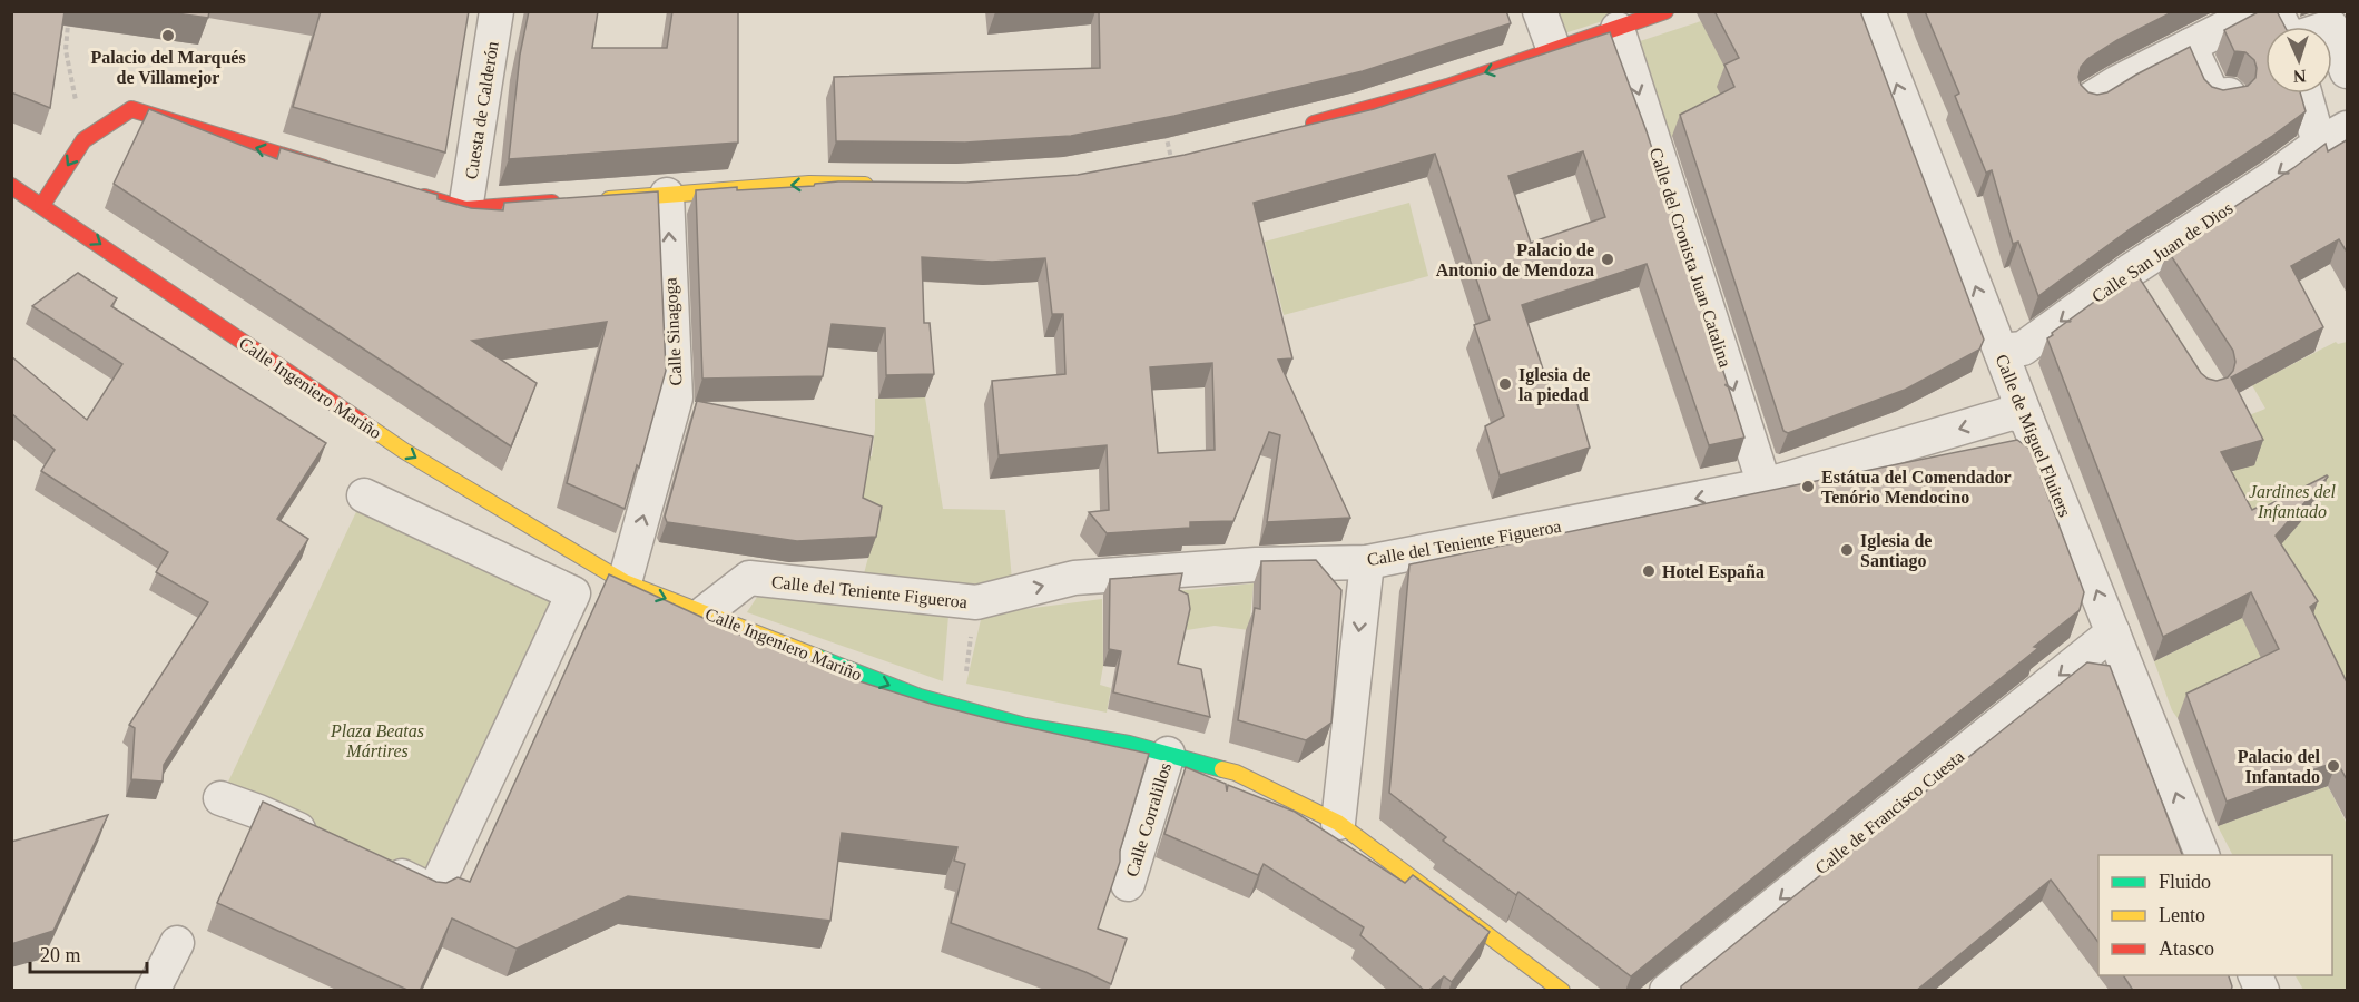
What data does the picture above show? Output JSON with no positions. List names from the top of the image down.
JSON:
{
  "streets": {
    "street": [
      "Cuesta de Calderón",
      "Calle San Juan de Dios",
      "Calle del Cronista Juan Catalina",
      "Calle Sinagoga",
      "Calle Ingeniero Mariño",
      "Calle de Miguel Fluiters",
      "Calle del Teniente Figueroa",
      "Calle de Francisco Cuesta",
      "Calle Corralillos"
    ]
  },
  "crossings": [
    ["Calle San Juan de Dios", "Calle de Miguel Fluiters"],
    ["Calle del Cronista Juan Catalina", "Calle del Teniente Figueroa"],
    ["Calle Sinagoga", "Calle Ingeniero Mariño"],
    ["Calle Ingeniero Mariño", "Calle del Teniente Figueroa"],
    ["Calle Ingeniero Mariño", "Calle Corralillos"],
    ["Calle de Miguel Fluiters", "Calle del Teniente Figueroa"],
    ["Calle de Miguel Fluiters", "Calle de Francisco Cuesta"]
  ],
  "one_way": [
    "Calle del Cronista Juan Catalina",
    "Calle Sinagoga",
    "Calle Ingeniero Mariño",
    "Calle de Miguel Fluiters",
    "Calle de Francisco Cuesta"
  ],
  "parks": ["Jardines del Infantado", "Plaza Beatas Mártires"],
  "places": [
    "Palacio del Marqués de Villamejor",
    "Palacio de Antonio de Mendoza",
    "Iglesia de la piedad",
    "Estátua del Comendador Tenório Mendocino",
    "Iglesia de Santiago",
    "Hotel España",
    "Palacio del Infantado"
  ],
  "legend": ["Fluido", "Lento", "Atasco"],
  "scale_bar": "20 m",
  "north": "bottom"
}
